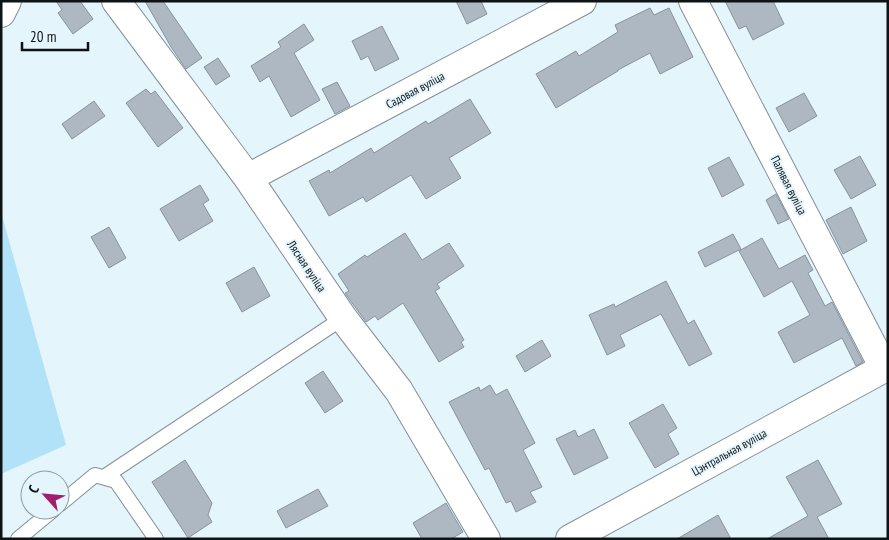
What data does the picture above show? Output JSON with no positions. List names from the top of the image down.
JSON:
{
  "streets": {
    "street": [
      "Садовая вуліца",
      "Палявая вуліца",
      "Лясная вуліца",
      "Цэнтральная вуліца"
    ]
  },
  "crossings": [
    ["Садовая вуліца", "Лясная вуліца"],
    ["Палявая вуліца", "Цэнтральная вуліца"]
  ],
  "scale_bar": "20 m",
  "north": "top left"
}
